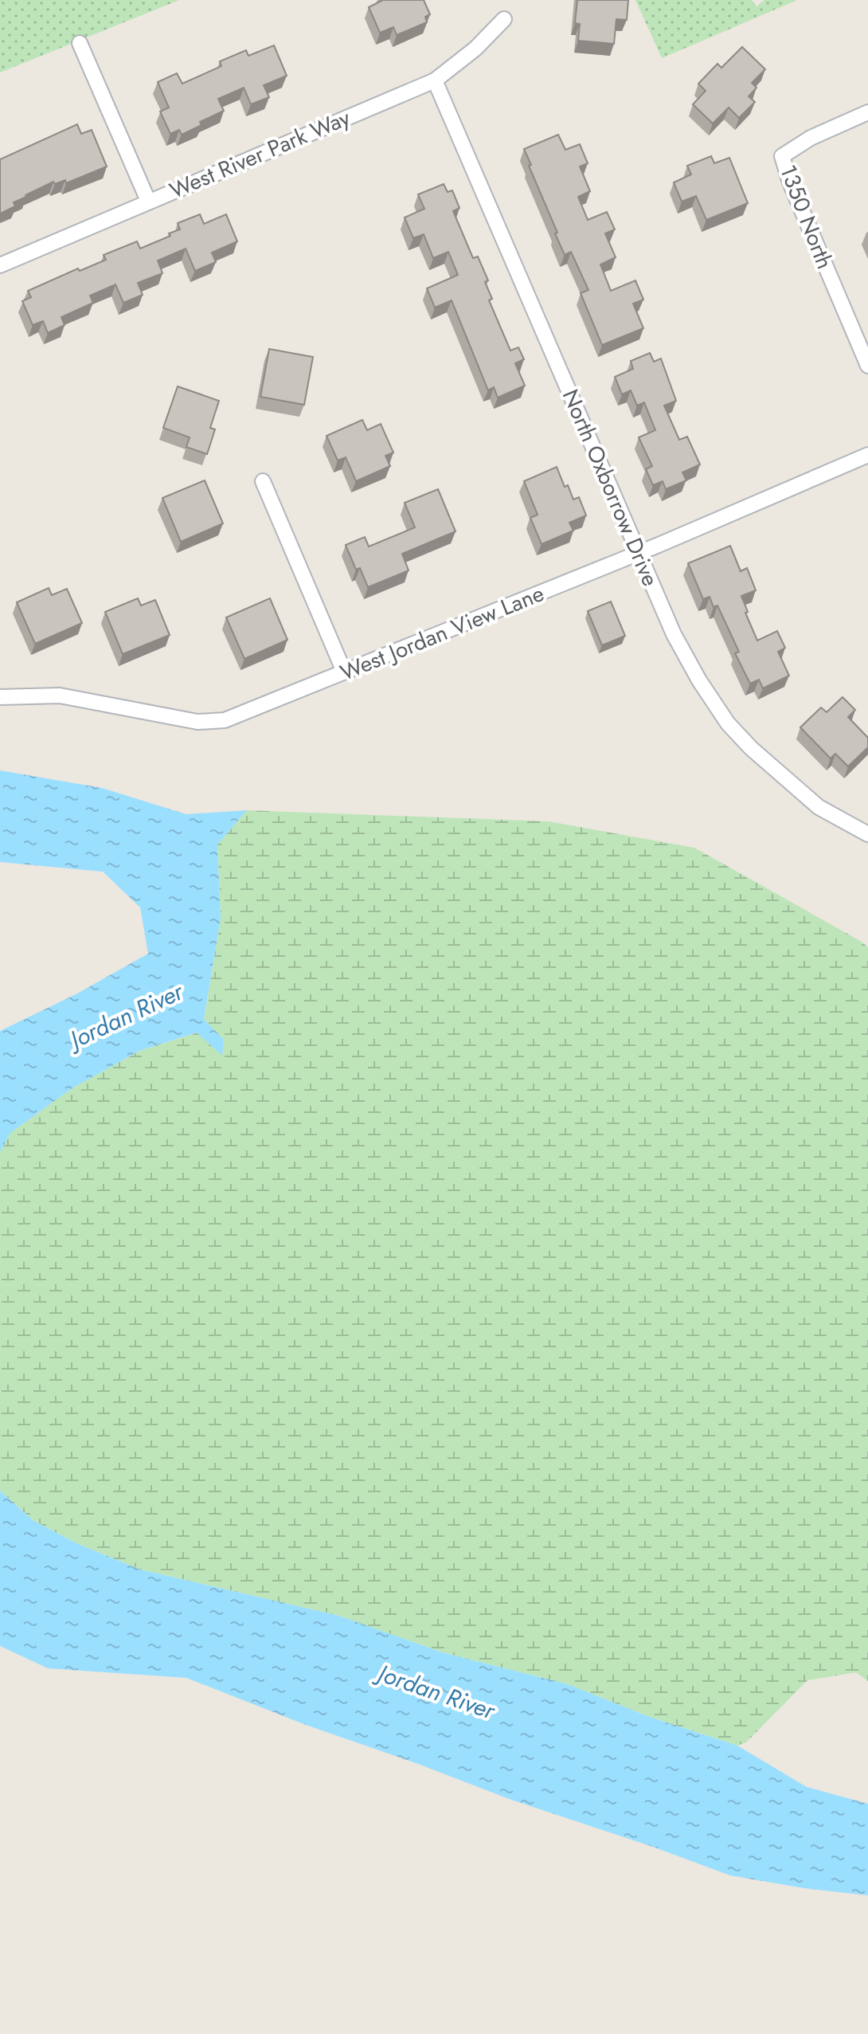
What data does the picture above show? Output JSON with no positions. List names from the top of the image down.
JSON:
{
  "streets": {
    "street": [
      "West River Park Way",
      "1350 North",
      "North Oxborrow Drive",
      "West Jordan View Lane"
    ]
  },
  "crossings": [
    ["West River Park Way", "North Oxborrow Drive"],
    ["North Oxborrow Drive", "West Jordan View Lane"]
  ],
  "water": ["Jordan River"]
}
